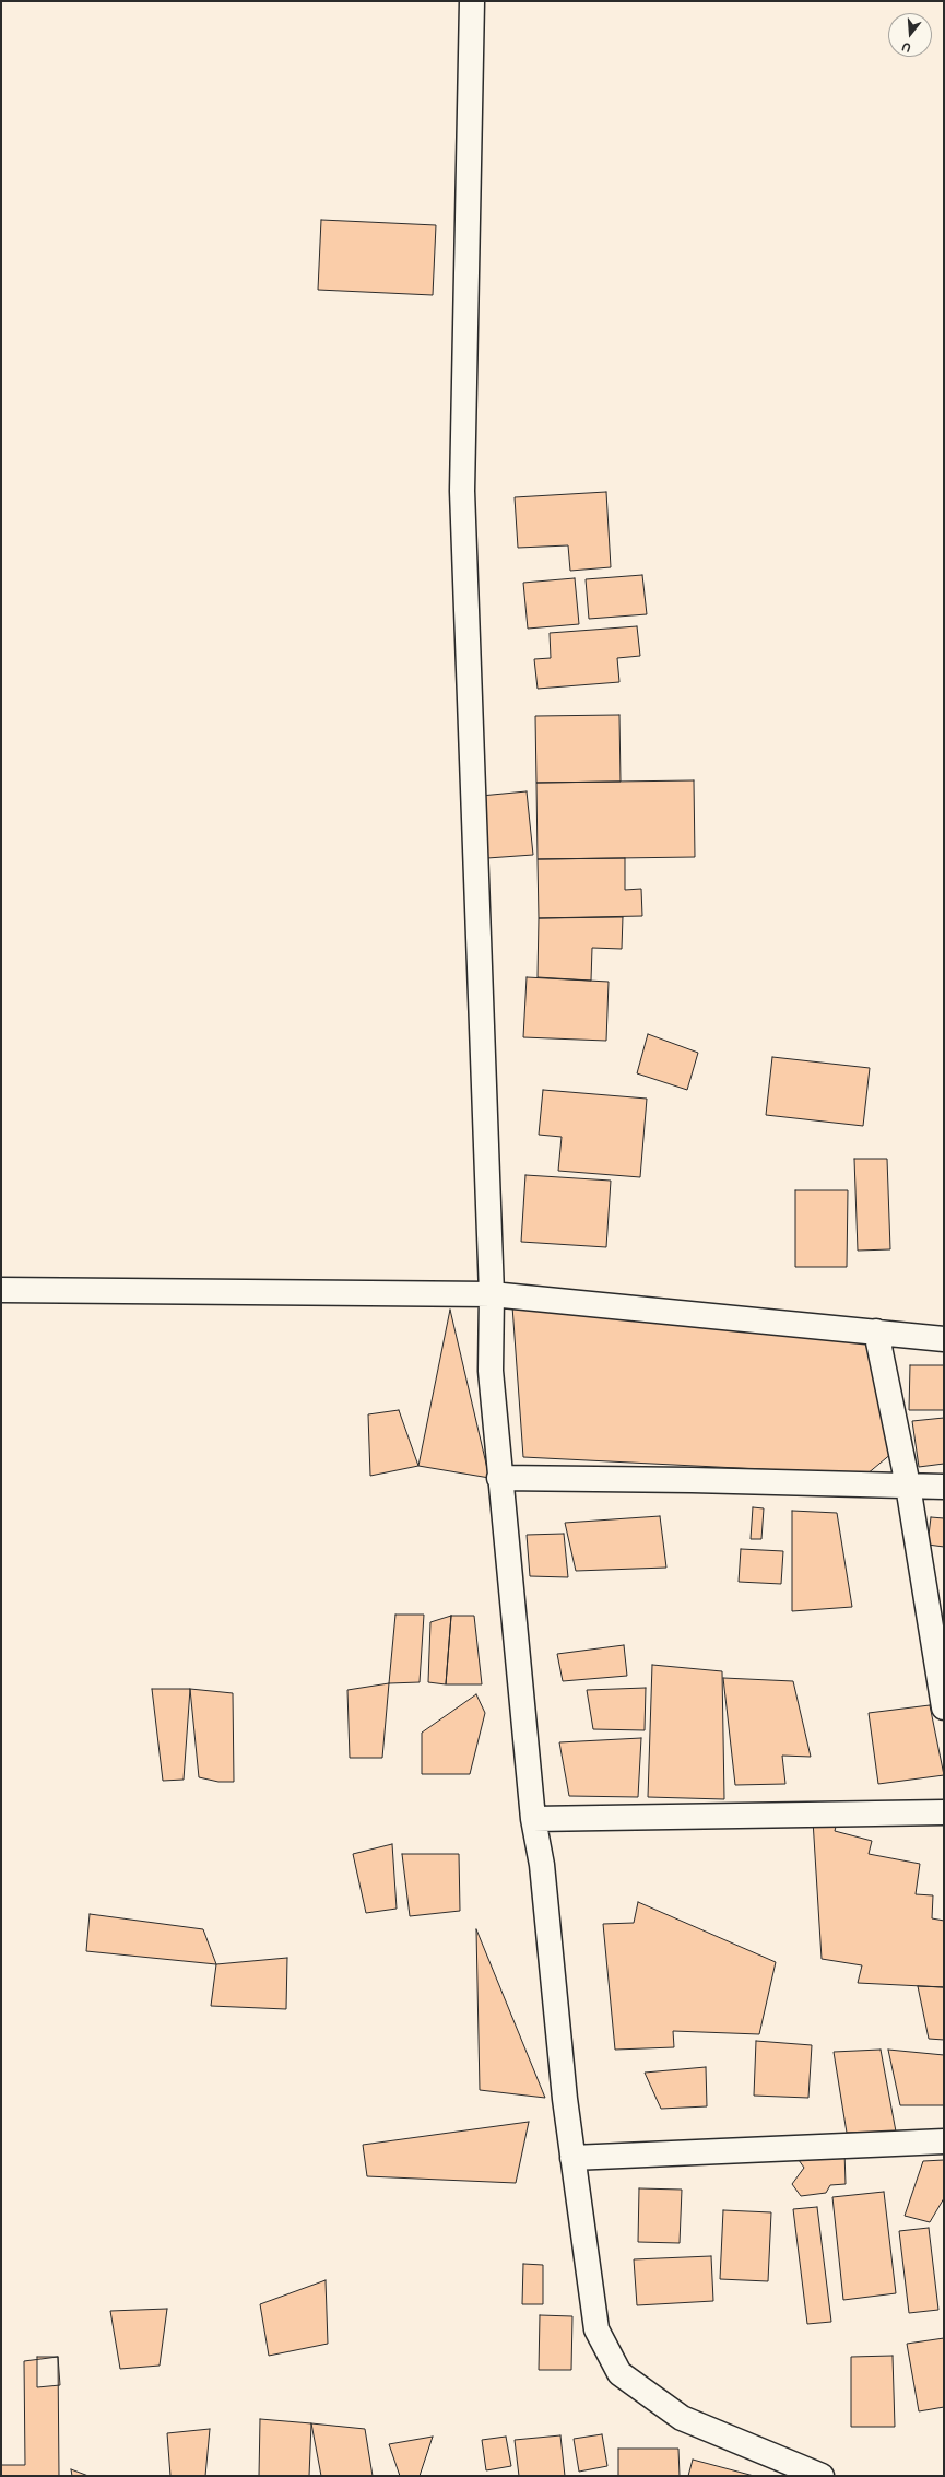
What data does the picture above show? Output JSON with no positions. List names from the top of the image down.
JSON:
{
  "north": "bottom"
}
